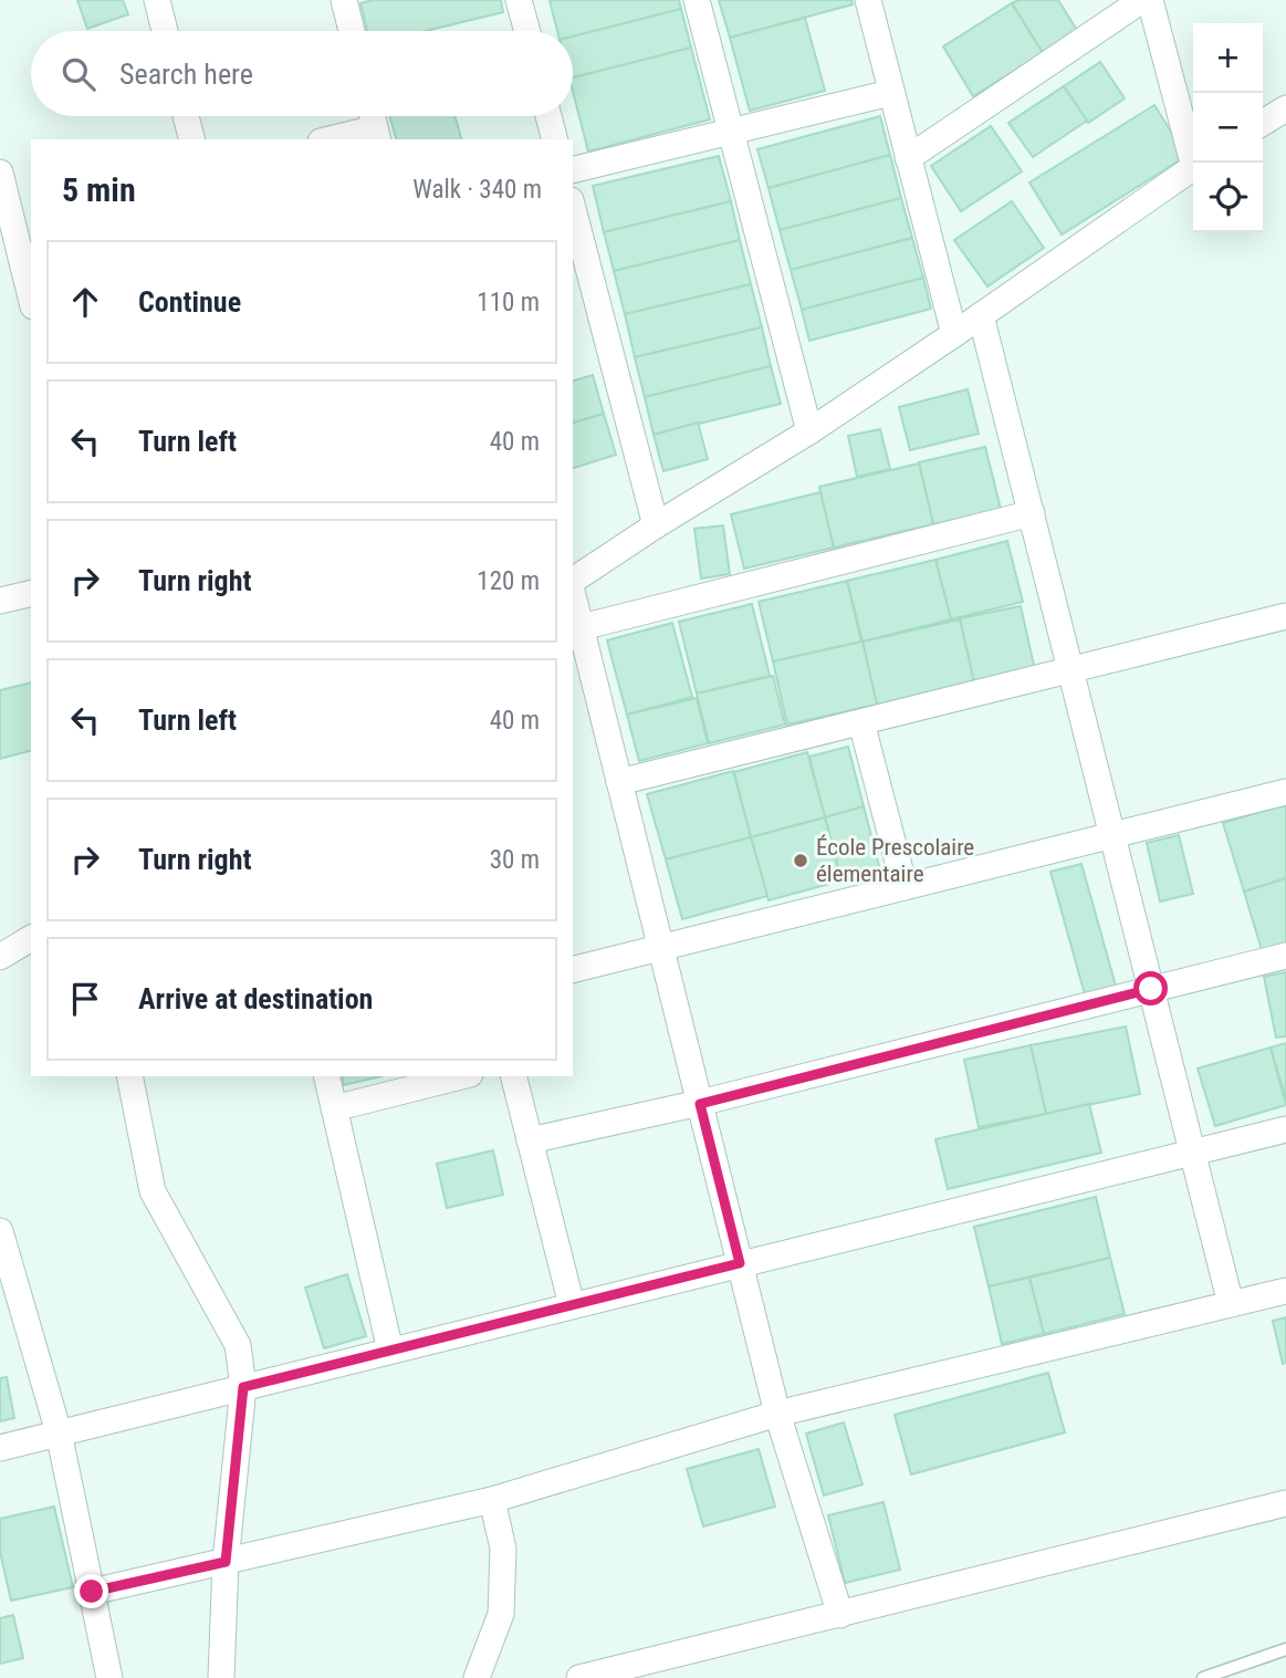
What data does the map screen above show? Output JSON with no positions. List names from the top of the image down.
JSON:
{
  "places": ["École Prescolaire élementaire"],
  "page": {
    "map_buttons": ["+", "−"],
    "search": "Search here",
    "heading": ["5 min", "Walk · 340 m"],
    "list": [
      ["Continue", "110 m"],
      ["Turn left", "40 m"],
      ["Turn right", "120 m"],
      ["Turn left", "40 m"],
      ["Turn right", "30 m"],
      "Arrive at destination"
    ]
  }
}
